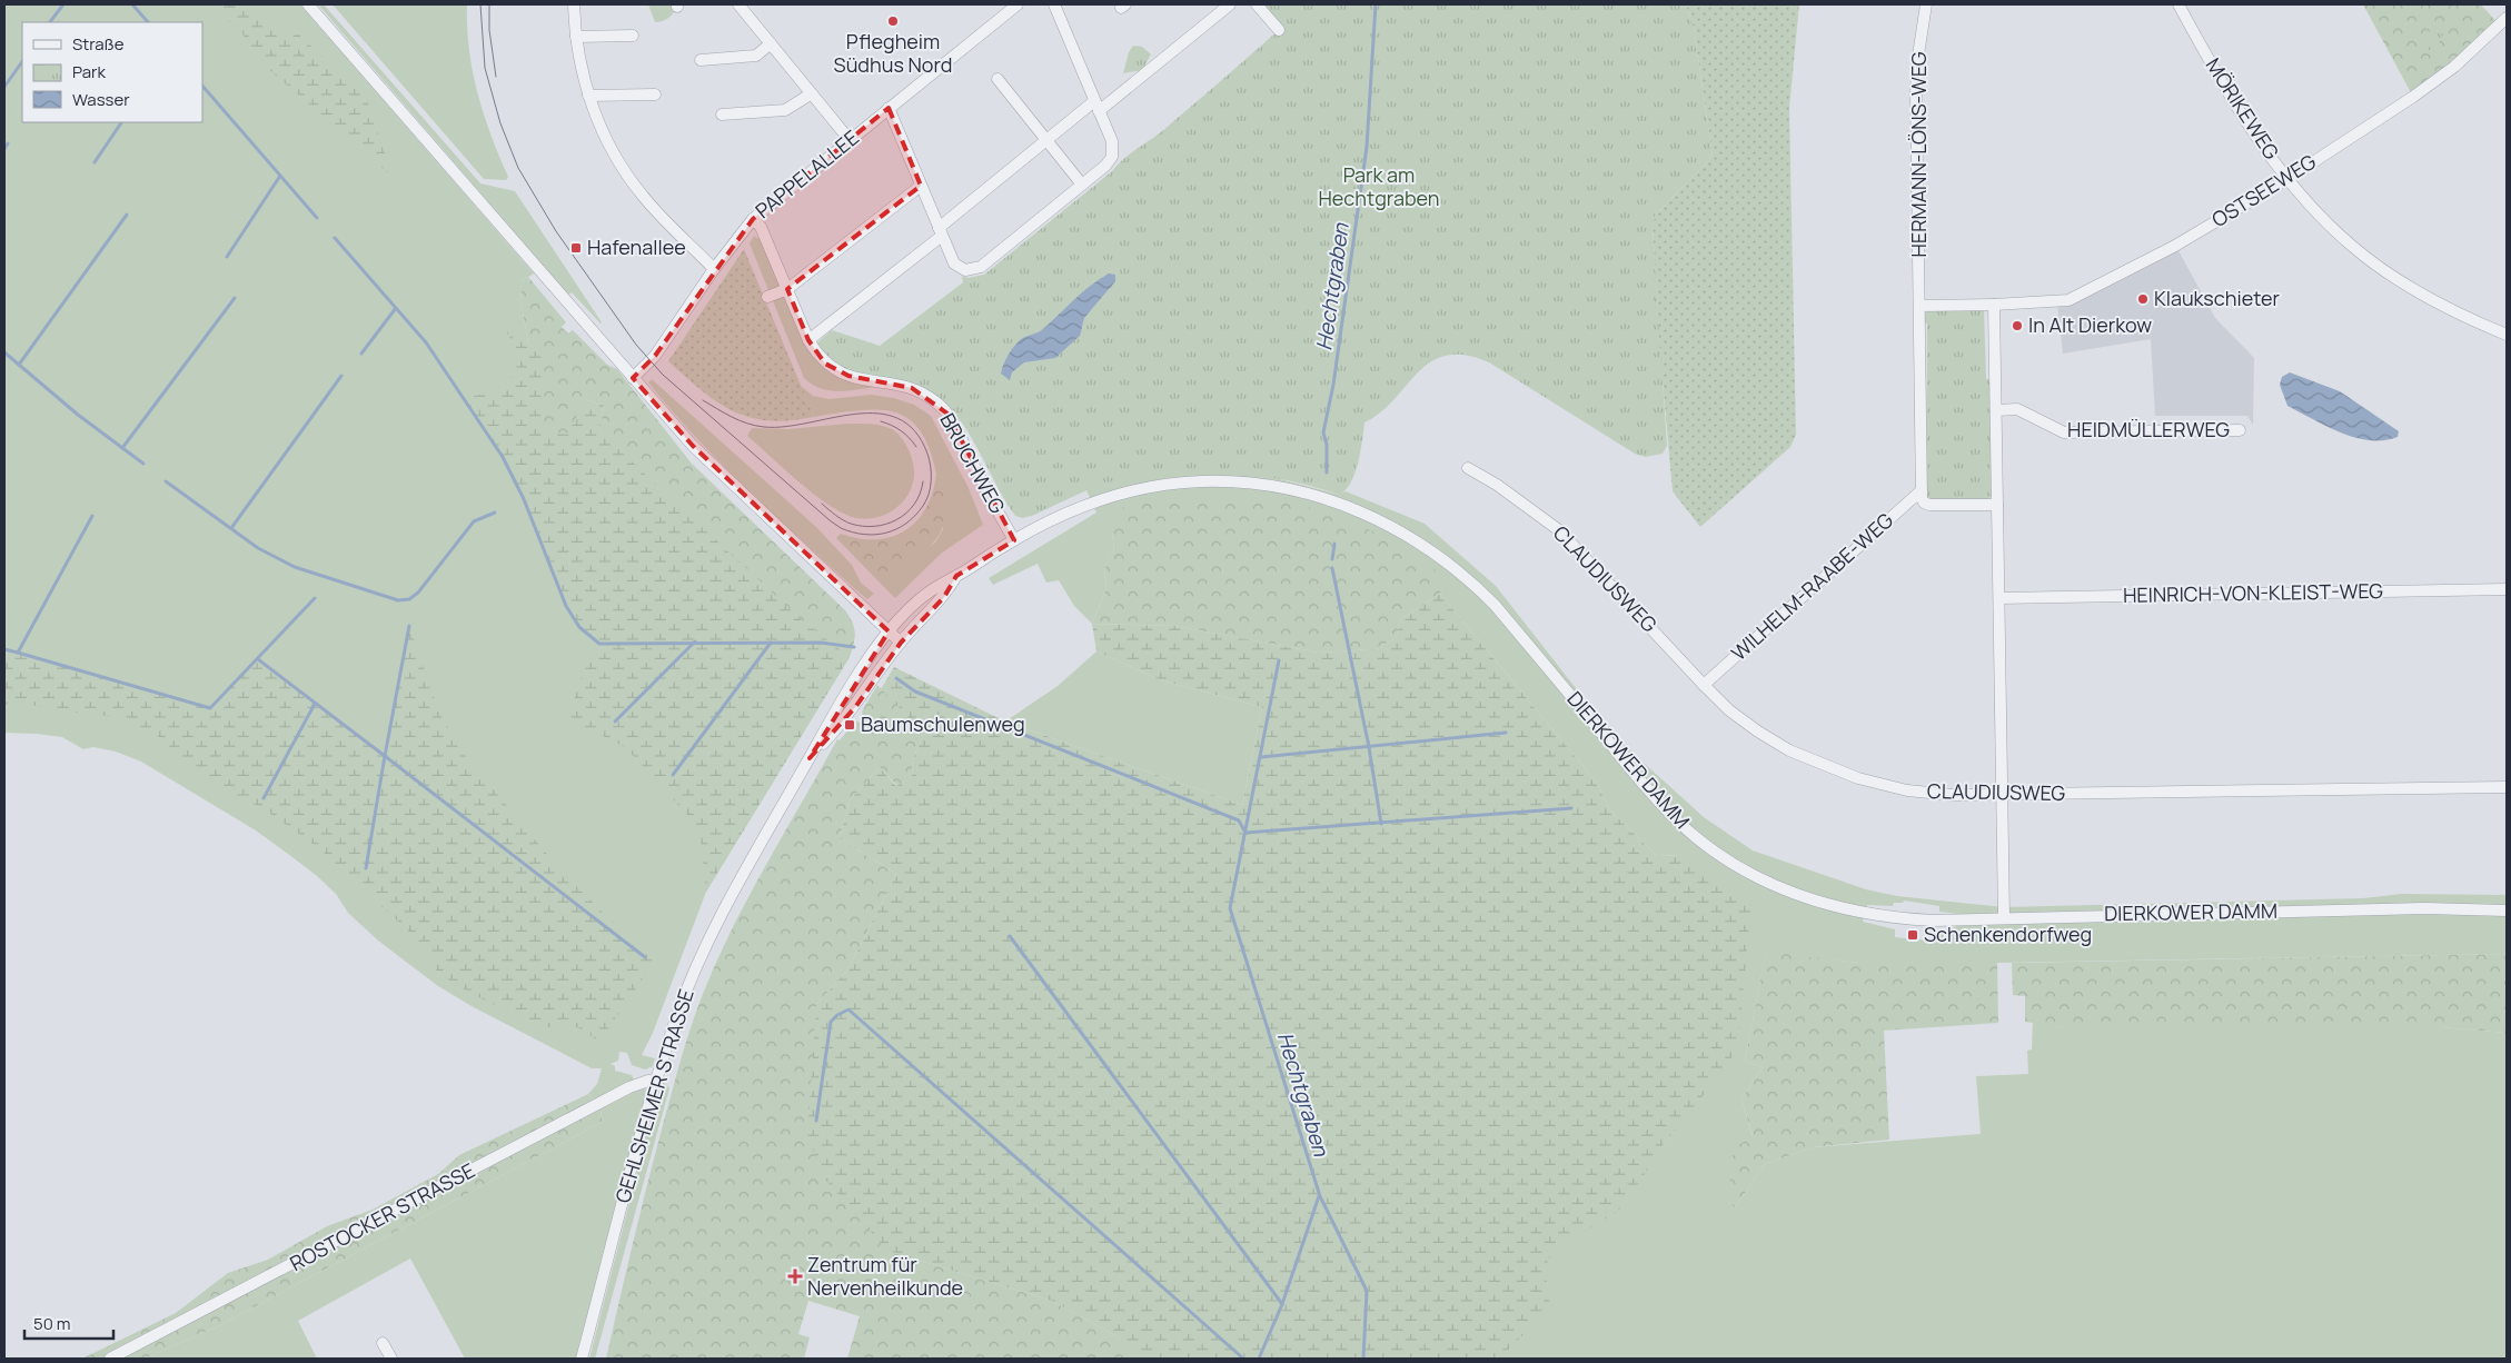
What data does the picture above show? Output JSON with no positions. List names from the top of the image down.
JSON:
{
  "streets": {
    "street": [
      "MÖRIKEWEG",
      "HERMANN-LÖNS-WEG",
      "PAPPELALLEE",
      "OSTSEEWEG",
      "HEIDMÜLLERWEG",
      "BRUCHWEG",
      "CLAUDIUSWEG",
      "WILHELM-RAABE-WEG",
      "HEINRICH-VON-KLEIST-WEG",
      "DIERKOWER DAMM",
      "GEHLSHEIMER STRASSE",
      "ROSTOCKER STRASSE"
    ]
  },
  "crossings": [
    ["MÖRIKEWEG", "OSTSEEWEG"],
    ["HERMANN-LÖNS-WEG", "OSTSEEWEG"],
    ["HERMANN-LÖNS-WEG", "WILHELM-RAABE-WEG"],
    ["PAPPELALLEE", "BRUCHWEG"],
    ["BRUCHWEG", "DIERKOWER DAMM"],
    ["CLAUDIUSWEG", "WILHELM-RAABE-WEG"],
    ["DIERKOWER DAMM", "GEHLSHEIMER STRASSE"],
    ["GEHLSHEIMER STRASSE", "ROSTOCKER STRASSE"]
  ],
  "water": ["Hechtgraben"],
  "parks": ["Park am Hechtgraben"],
  "places": {
    "other": ["Pflegheim Südhus Nord", "Klaukschieter", "In Alt Dierkow"],
    "transit": ["Hafenallee", "Baumschulenweg", "Schenkendorfweg"],
    "health": ["Zentrum für Nervenheilkunde"]
  },
  "legend": ["Straße", "Park", "Wasser"],
  "scale_bar": "50 m"
}
